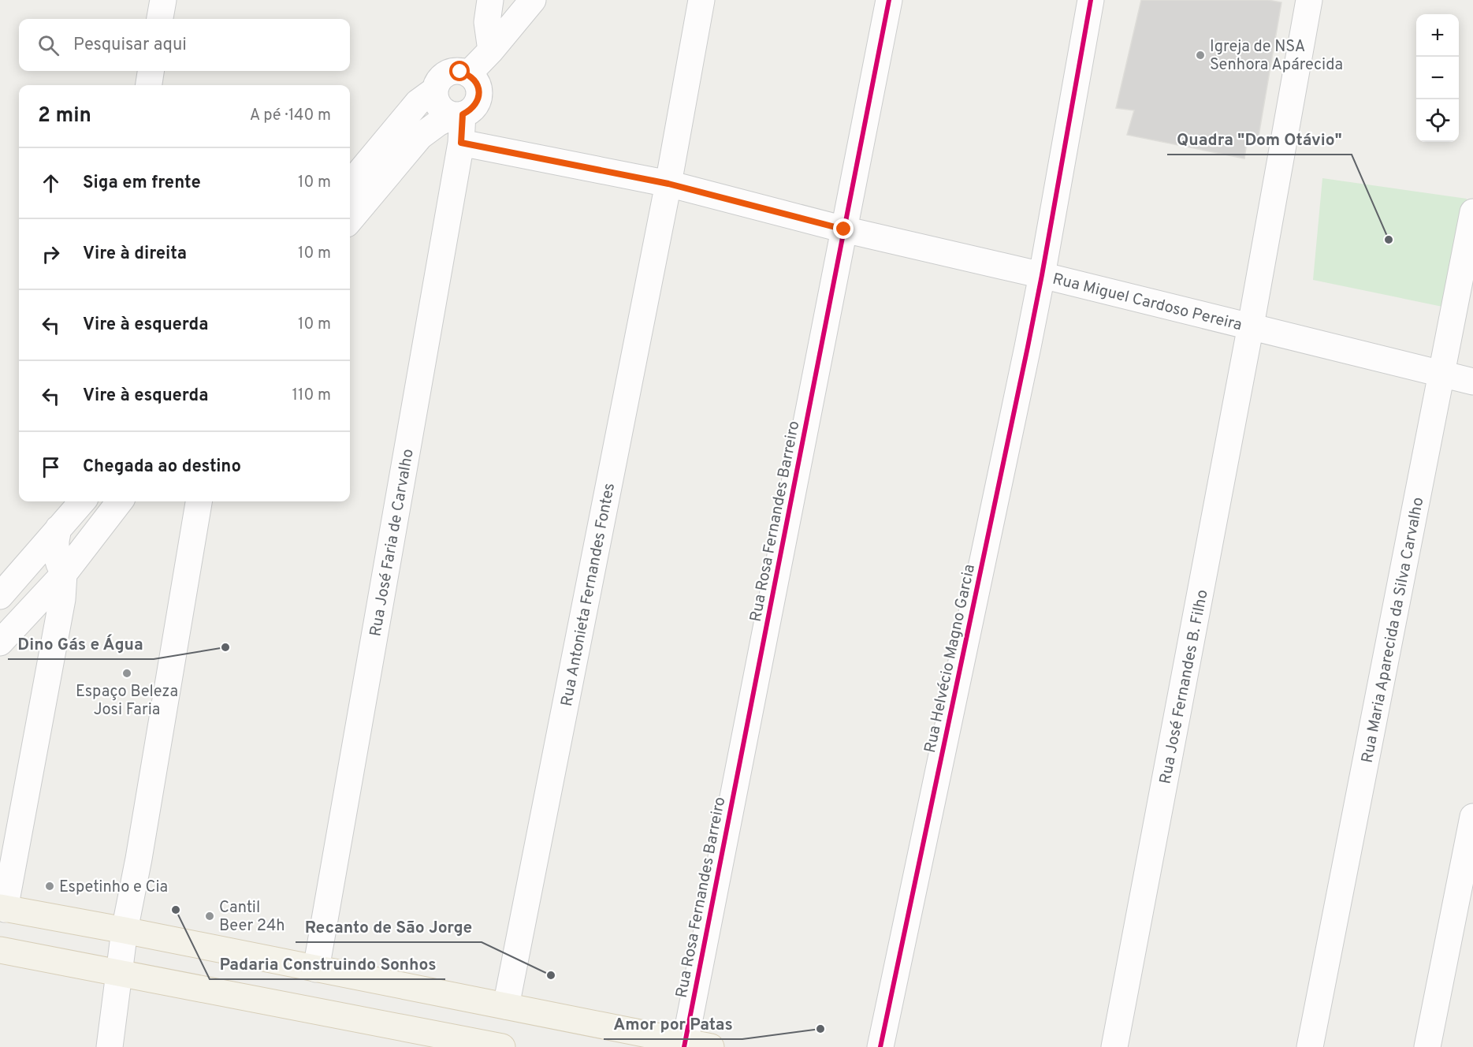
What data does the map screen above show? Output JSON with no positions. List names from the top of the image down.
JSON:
{
  "streets": {
    "street": [
      "Rua Miguel Cardoso Pereira",
      "Rua Rosa Fernandes Barreiro",
      "Rua José Faria de Carvalho",
      "Rua Antonieta Fernandes Fontes",
      "Rua Maria Aparecida da Silva Carvalho",
      "Rua Helvécio Magno Garcia",
      "Rua José Fernandes B. Filho"
    ]
  },
  "crossings": [
    ["Rua Miguel Cardoso Pereira", "Rua Rosa Fernandes Barreiro"],
    ["Rua Miguel Cardoso Pereira", "Rua José Faria de Carvalho"],
    ["Rua Miguel Cardoso Pereira", "Rua Antonieta Fernandes Fontes"],
    ["Rua Miguel Cardoso Pereira", "Rua Maria Aparecida da Silva Carvalho"],
    ["Rua Miguel Cardoso Pereira", "Rua Helvécio Magno Garcia"],
    ["Rua Miguel Cardoso Pereira", "Rua José Fernandes B. Filho"]
  ],
  "places": [
    "Igreja de NSA Senhora Apárecida",
    "Quadra \"Dom Otávio\"",
    "Dino Gás e Água",
    "Espaço Beleza Josi Faria",
    "Espetinho e Cia",
    "Padaria Construindo Sonhos",
    "Cantil Beer 24h",
    "Recanto de São Jorge",
    "Amor por Patas"
  ],
  "page": {
    "map_buttons": ["+", "−"],
    "search": "Pesquisar aqui",
    "heading": ["2 min", "A pé · 140 m"],
    "list": [
      ["Siga em frente", "10 m"],
      ["Vire à direita", "10 m"],
      ["Vire à esquerda", "10 m"],
      ["Vire à esquerda", "110 m"],
      "Chegada ao destino"
    ]
  }
}
